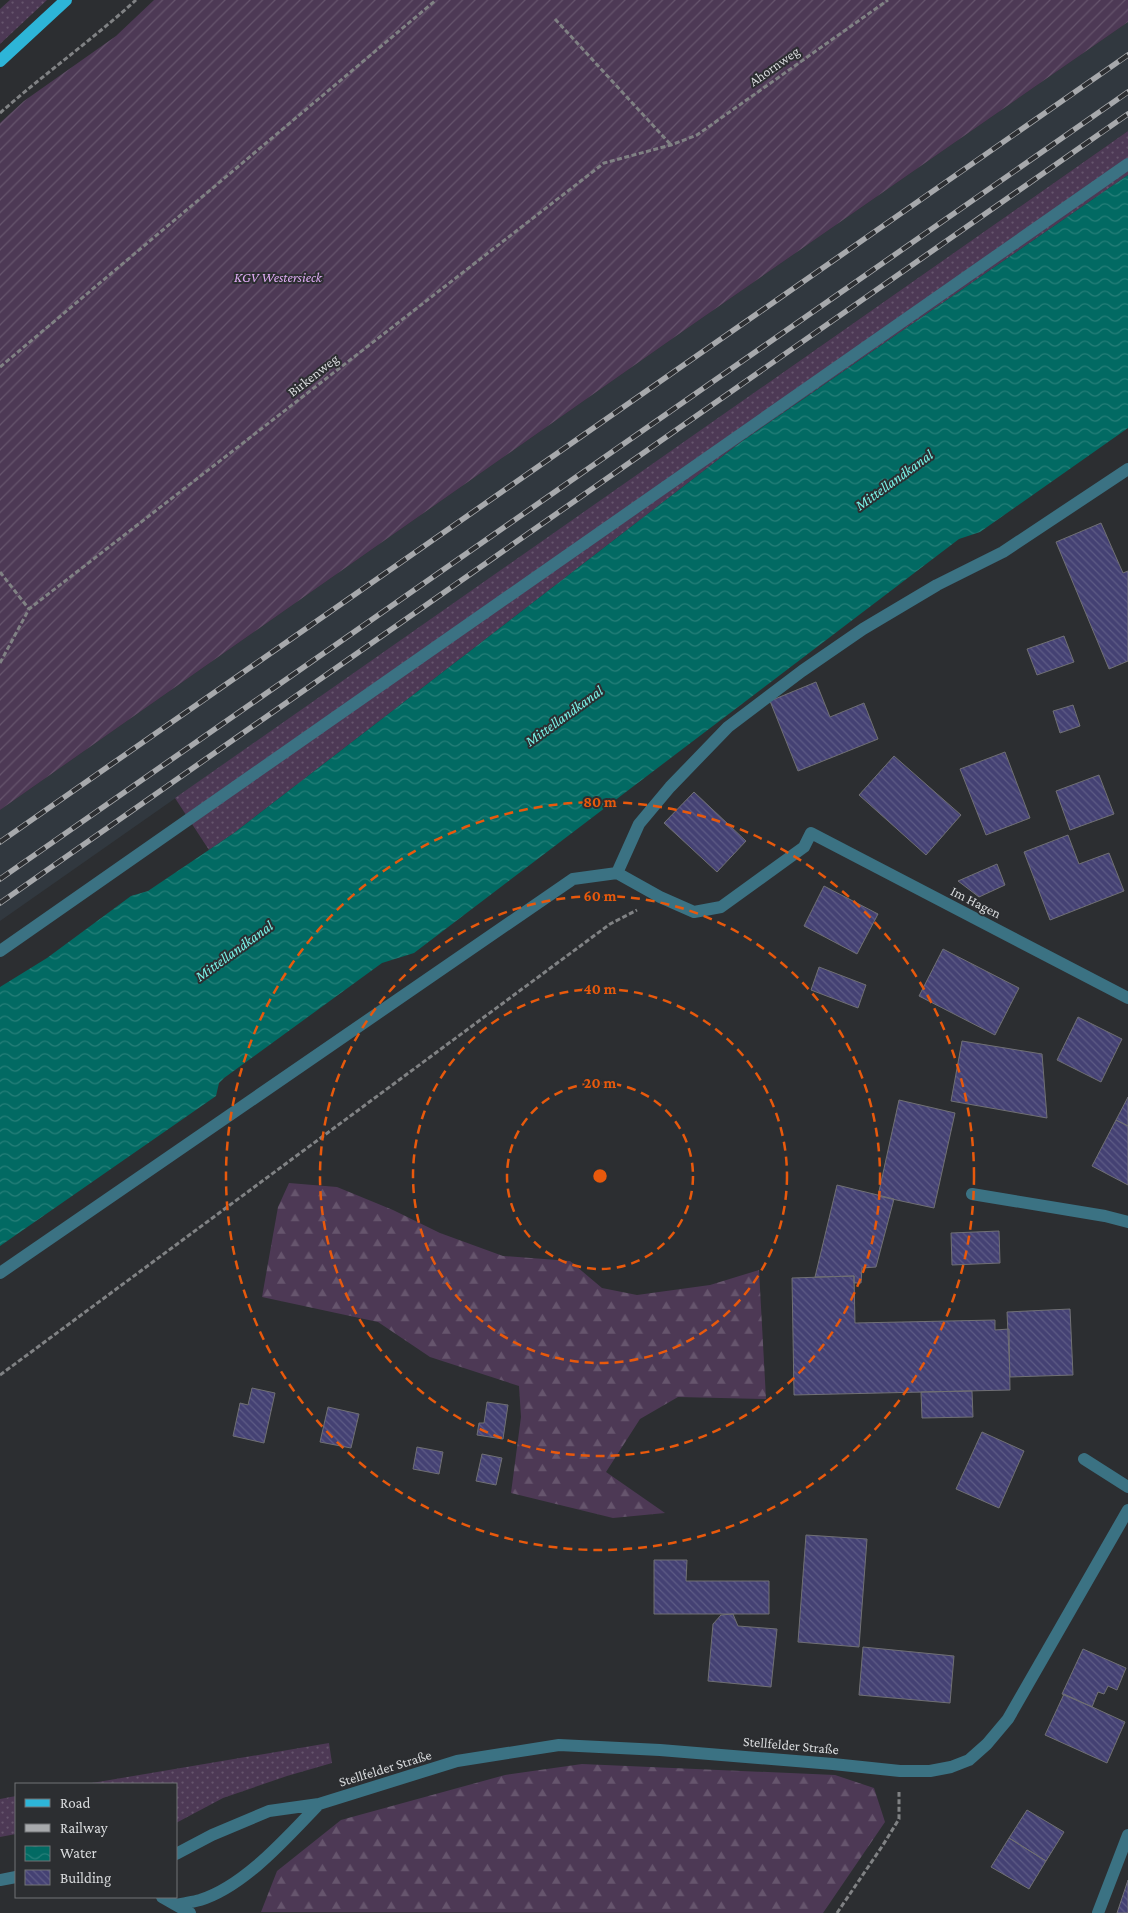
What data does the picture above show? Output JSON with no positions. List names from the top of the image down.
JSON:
{
  "streets": {
    "street": ["Im Hagen", "Stellfelder Straße"],
    "path": ["Ahornweg", "Birkenweg"]
  },
  "crossings": [
    ["Ahornweg", "Birkenweg"]
  ],
  "water": ["Mittellandkanal"],
  "parks": ["KGV Westersieck"],
  "legend": [
    "Road",
    "Railway",
    "Water",
    "Building"
  ],
  "rings": [
    "80 m",
    "60 m",
    "40 m",
    "20 m"
  ]
}
